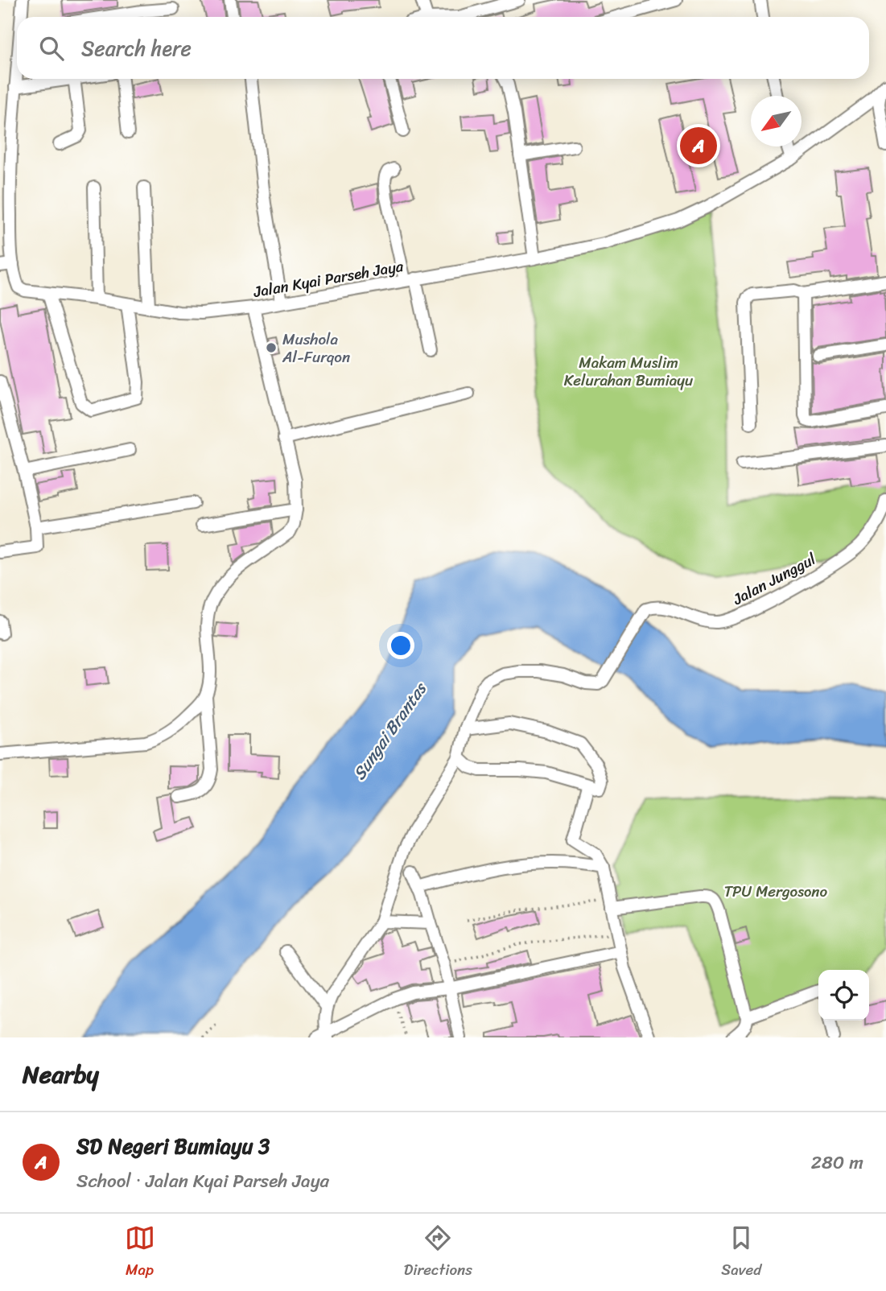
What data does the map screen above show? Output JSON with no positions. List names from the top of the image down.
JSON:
{
  "streets": {
    "street": ["Jalan Kyai Parseh Jaya", "Jalan Junggul"]
  },
  "water": ["Sungai Brantas"],
  "parks": ["Makam Muslim Kelurahan Bumiayu", "TPU Mergosono"],
  "places": ["Mushola Al-Furqon"],
  "north": "bottom left",
  "page": {
    "search": "Search here",
    "pins": "A",
    "heading": "Nearby",
    "list": [
      {
        "mark": "A",
        "name": "SD Negeri Bumiayu 3",
        "note": "School · Jalan Kyai Parseh Jaya",
        "value": "280 m"
      }
    ],
    "nav": ["Map", "Directions", "Saved"]
  }
}
